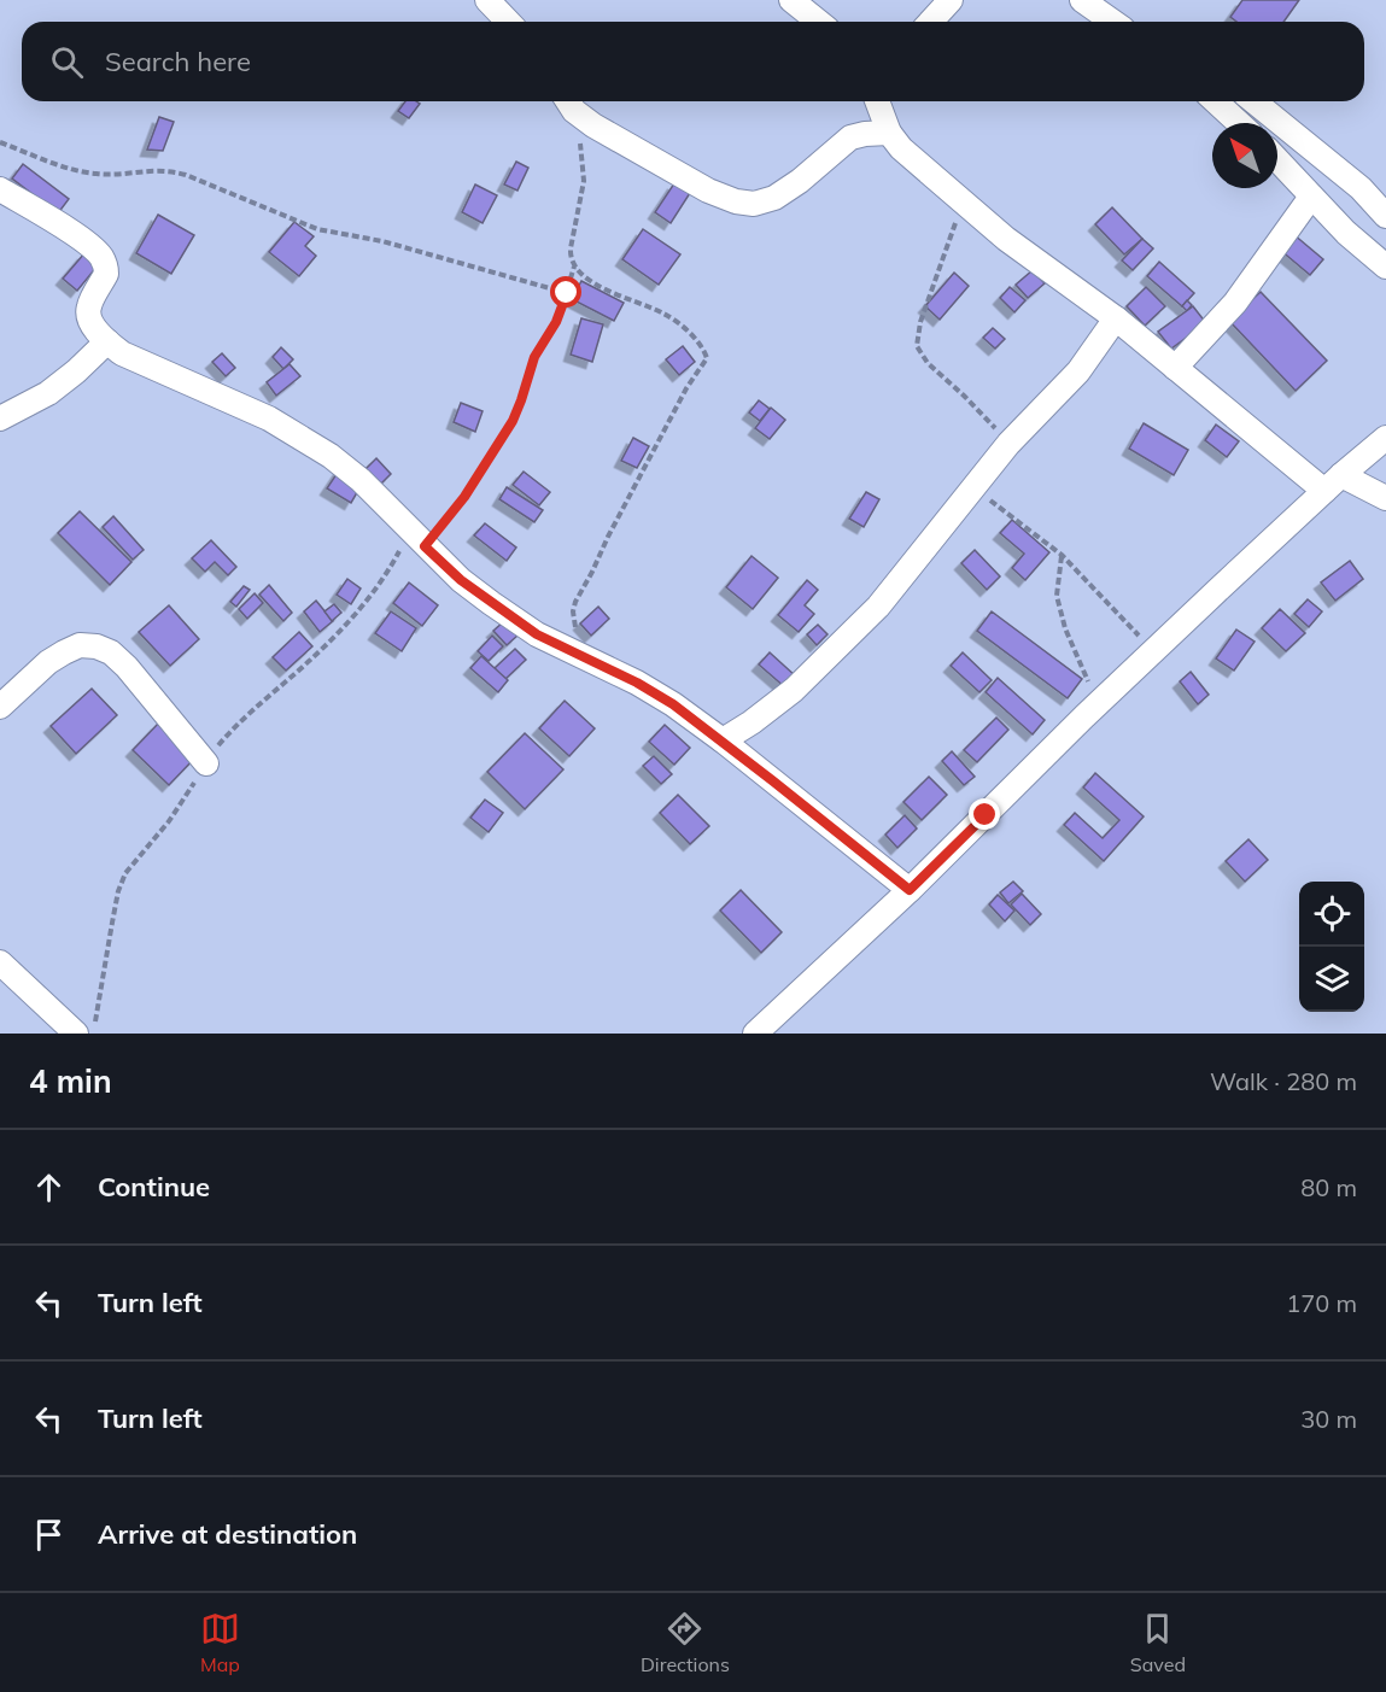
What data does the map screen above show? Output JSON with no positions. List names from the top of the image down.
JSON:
{
  "north": "top left",
  "page": {
    "search": "Search here",
    "heading": ["4 min", "Walk · 280 m"],
    "list": [
      ["Continue", "80 m"],
      ["Turn left", "170 m"],
      ["Turn left", "30 m"],
      "Arrive at destination"
    ],
    "nav": ["Map", "Directions", "Saved"]
  }
}
